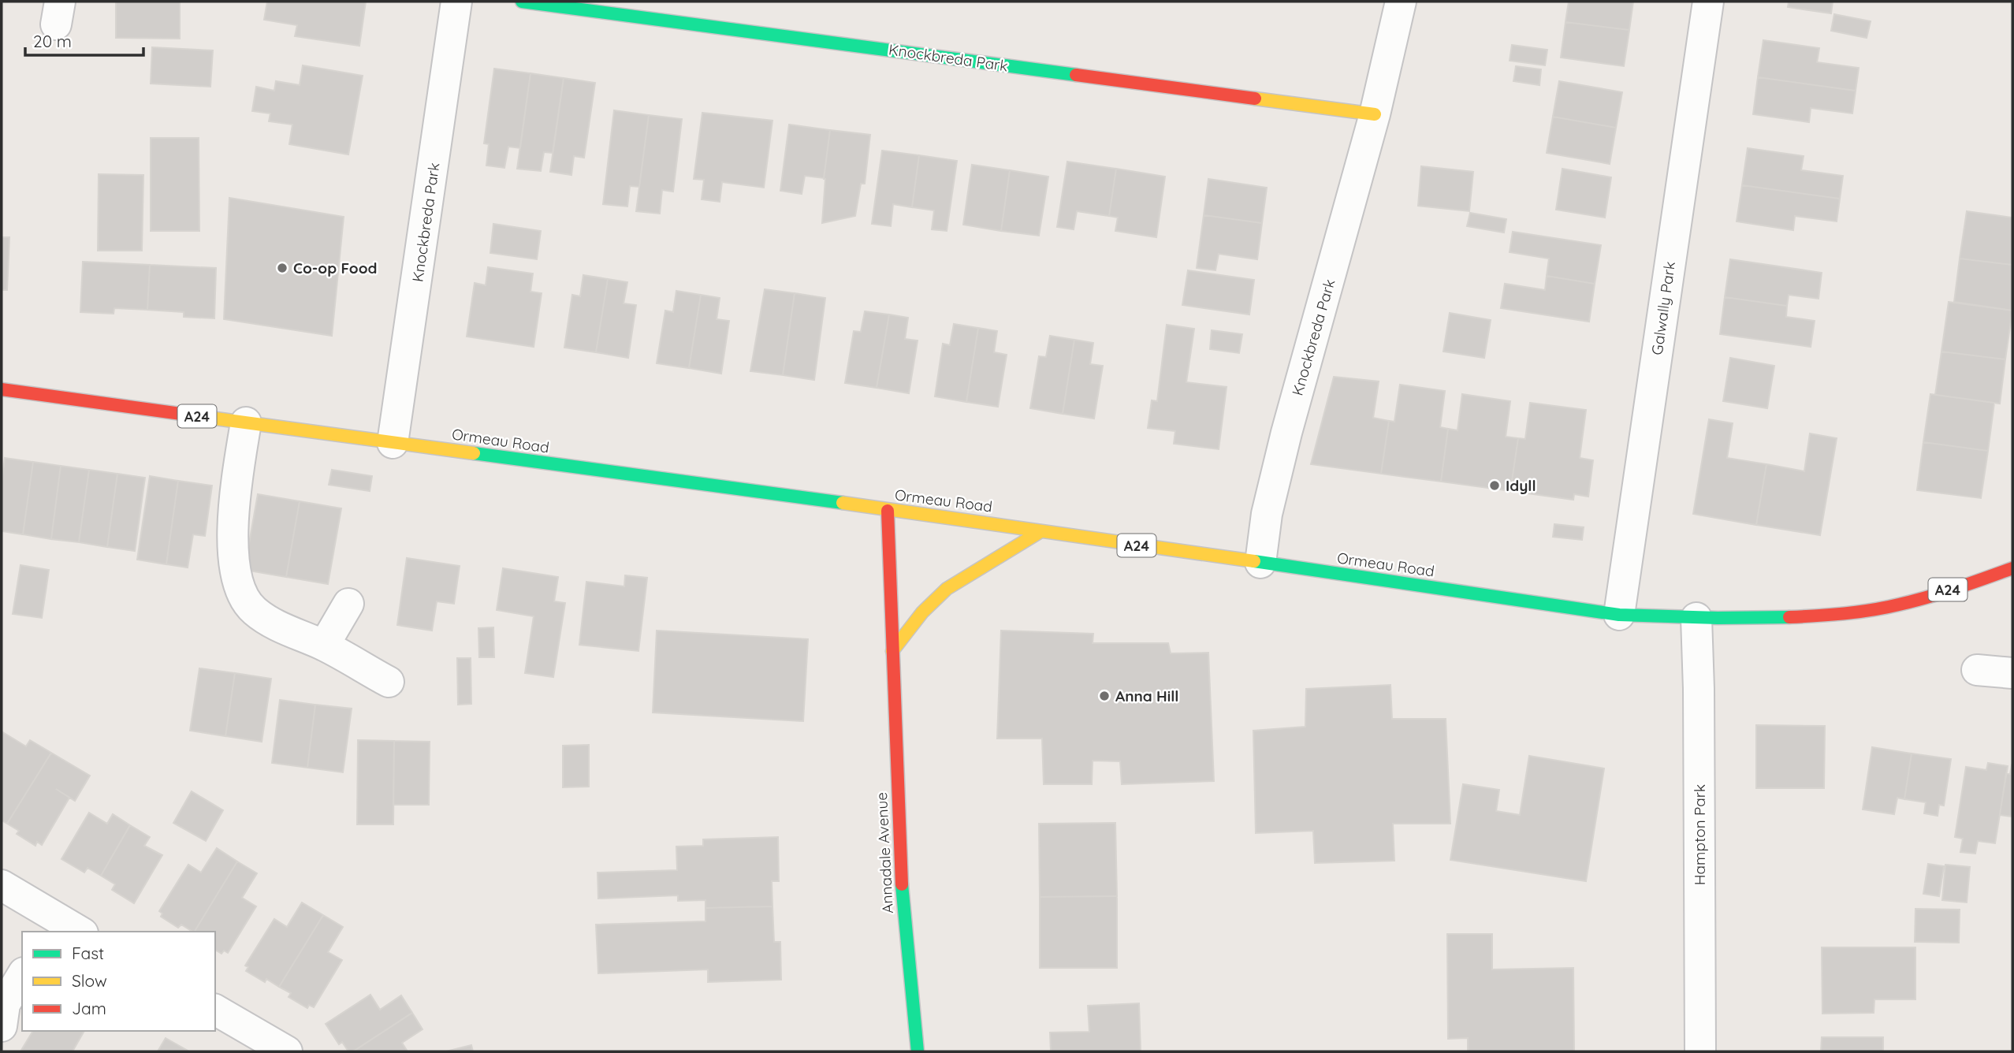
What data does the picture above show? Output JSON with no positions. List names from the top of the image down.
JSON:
{
  "streets": {
    "main road": [
      "Knockbreda Park",
      "A24",
      "Ormeau Road",
      "Annadale Avenue"
    ],
    "street": ["Galwally Park", "Hampton Park"]
  },
  "crossings": [
    ["Knockbreda Park", "Ormeau Road"],
    ["Galwally Park", "Ormeau Road"],
    ["Ormeau Road", "Hampton Park"],
    ["Ormeau Road", "Annadale Avenue"]
  ],
  "places": ["Co-op Food", "Idyll", "Anna Hill"],
  "legend": ["Fast", "Slow", "Jam"],
  "scale_bar": "20 m"
}
